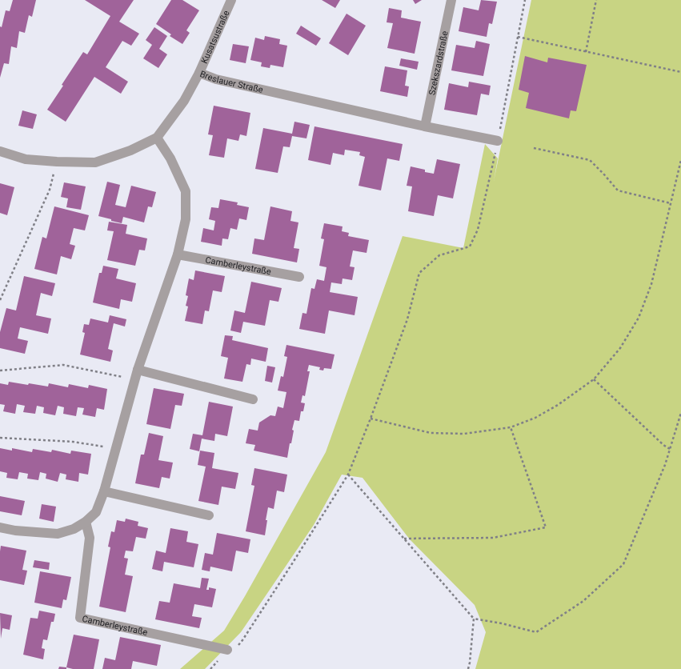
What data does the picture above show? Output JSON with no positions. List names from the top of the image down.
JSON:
{
  "streets": {
    "street": [
      "Kusatsustraße",
      "Szekszardstraße",
      "Breslauer Straße",
      "Camberleystraße"
    ]
  },
  "crossings": [
    ["Kusatsustraße", "Breslauer Straße"],
    ["Szekszardstraße", "Breslauer Straße"]
  ]
}
